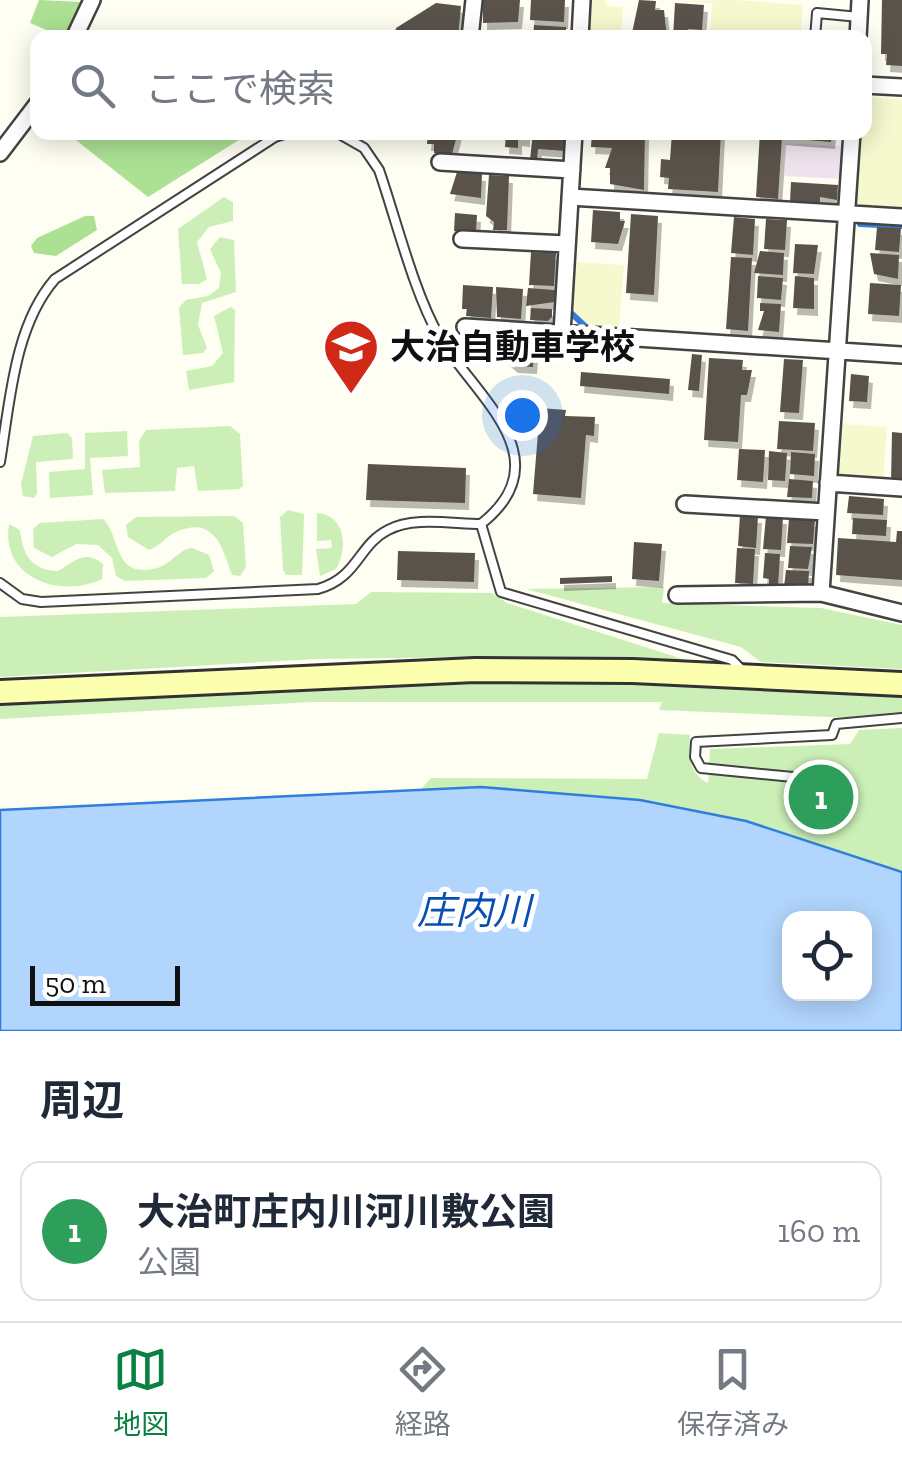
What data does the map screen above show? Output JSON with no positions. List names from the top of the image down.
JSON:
{
  "water": ["庄内川"],
  "places": {
    "school or university": ["大治自動車学校"]
  },
  "scale_bar": "50 m",
  "page": {
    "search": "ここで検索",
    "pins": "1",
    "scale": "50 m",
    "heading": "周辺",
    "list": [
      {
        "mark": "1",
        "name": "大治町庄内川河川敷公園",
        "note": "公園",
        "value": "160 m"
      }
    ],
    "nav": ["地図", "経路", "保存済み"]
  }
}
